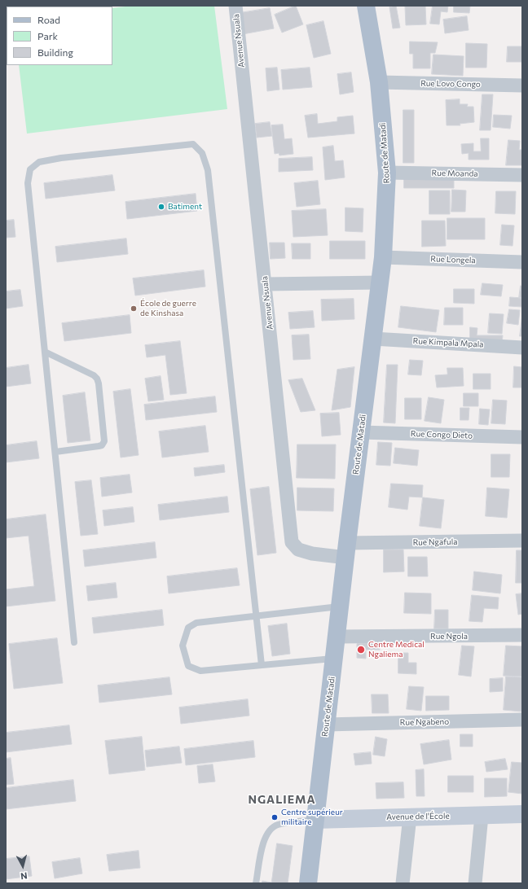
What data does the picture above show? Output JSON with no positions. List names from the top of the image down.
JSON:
{
  "streets": {
    "main road": ["Route de Matadi", "Avenue de l'École"],
    "street": [
      "Avenue Nsuala",
      "Rue Lovo Congo",
      "Rue Moanda",
      "Rue Longela",
      "Rue Kimpala Mpala",
      "Rue Congo Dieto",
      "Rue Ngafula",
      "Rue Ngola",
      "Rue Ngabeno"
    ]
  },
  "crossings": [
    ["Avenue Nsuala", "Route de Matadi"],
    ["Avenue Nsuala", "Rue Ngafula"],
    ["Rue Lovo Congo", "Route de Matadi"],
    ["Route de Matadi", "Rue Moanda"],
    ["Route de Matadi", "Rue Longela"],
    ["Route de Matadi", "Rue Kimpala Mpala"],
    ["Route de Matadi", "Rue Congo Dieto"],
    ["Route de Matadi", "Rue Ngafula"],
    ["Route de Matadi", "Rue Ngola"],
    ["Route de Matadi", "Rue Ngabeno"],
    ["Route de Matadi", "Avenue de l'École"]
  ],
  "districts": ["NGALIEMA"],
  "places": [
    "Batiment",
    "École de guerre de Kinshasa",
    "Centre Medical Ngaliema",
    "Centre supérieur militaire"
  ],
  "legend": ["Road", "Park", "Building"],
  "north": "bottom"
}
